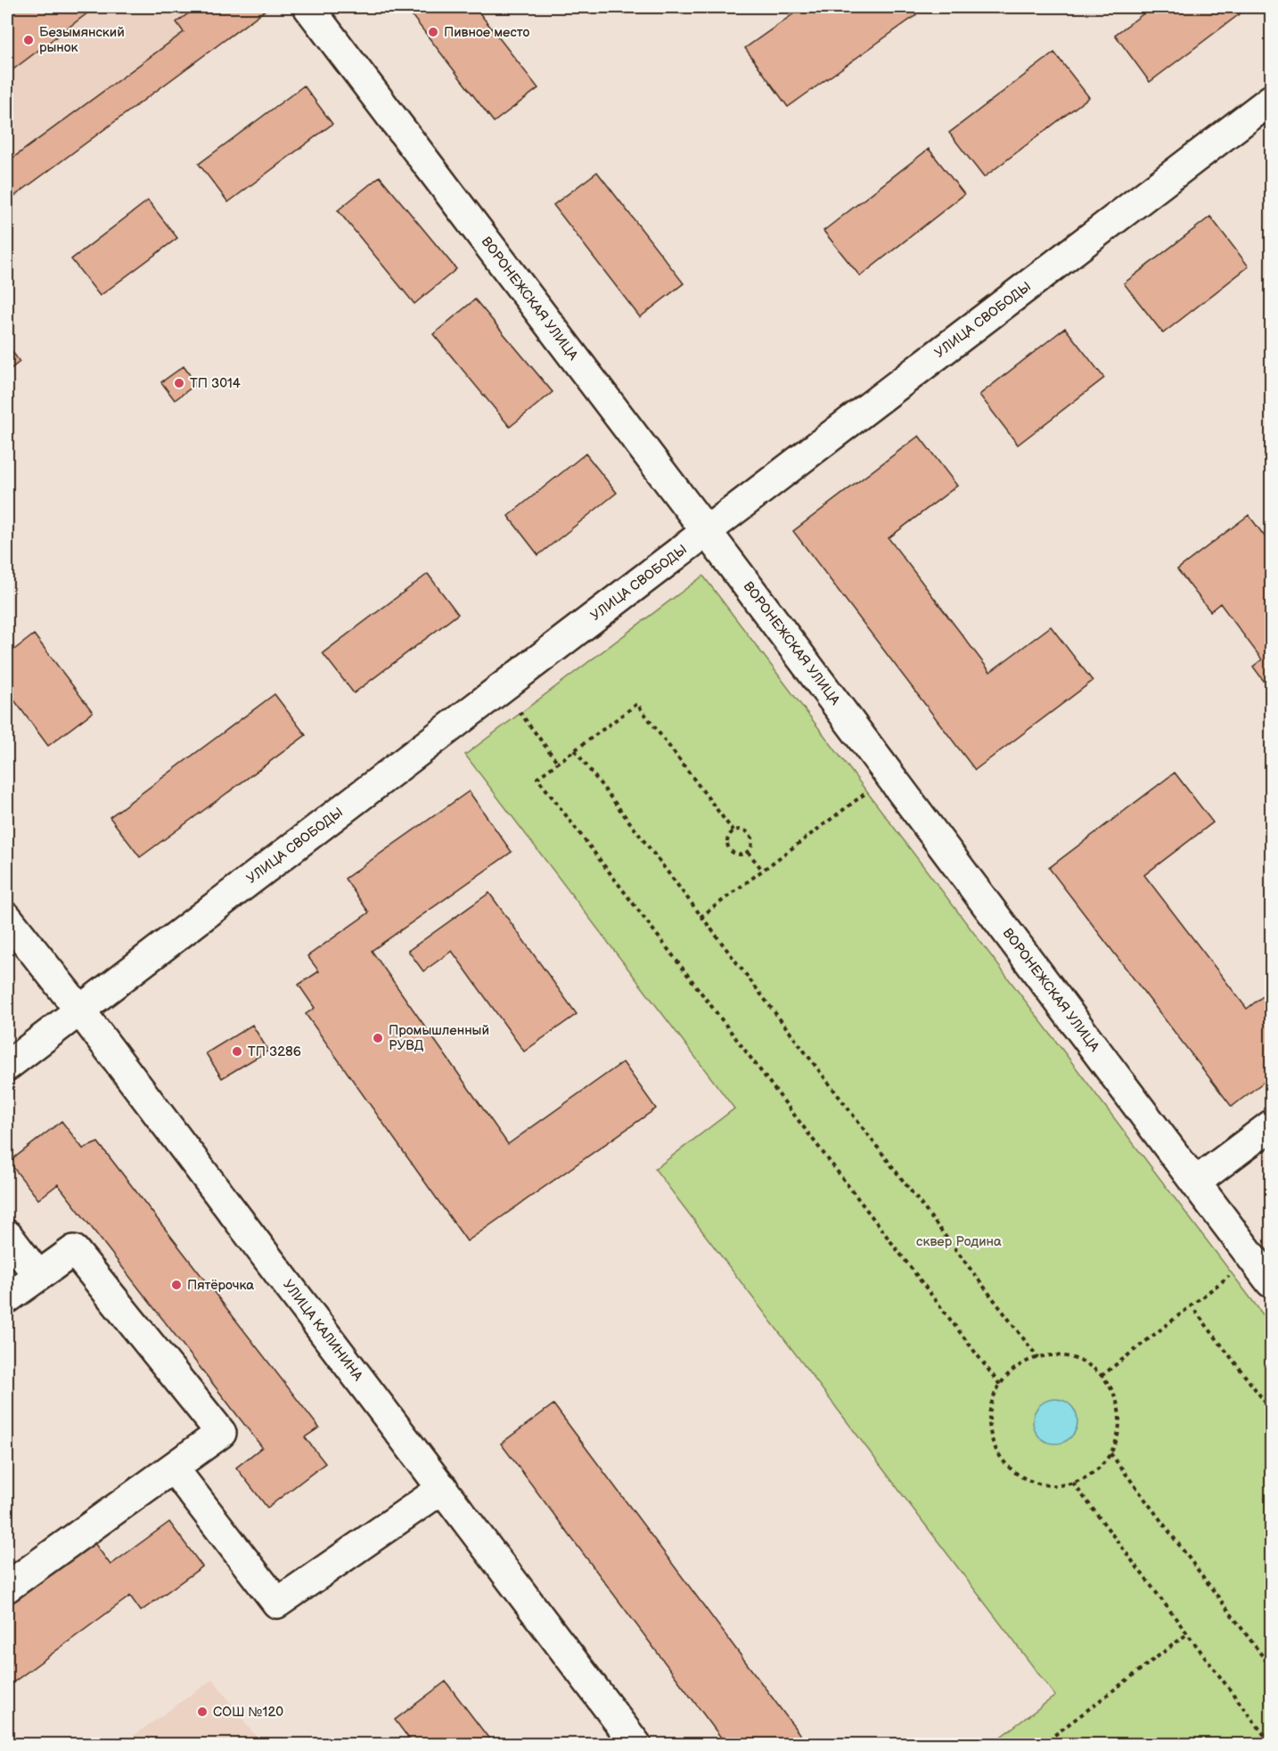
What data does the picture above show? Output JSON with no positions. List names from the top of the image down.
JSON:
{
  "streets": {
    "street": ["ВОРОНЕЖСКАЯ УЛИЦА", "УЛИЦА СВОБОДЫ", "УЛИЦА КАЛИНИНА"]
  },
  "crossings": [
    ["ВОРОНЕЖСКАЯ УЛИЦА", "УЛИЦА СВОБОДЫ"],
    ["УЛИЦА СВОБОДЫ", "УЛИЦА КАЛИНИНА"]
  ],
  "parks": ["сквер Родина"],
  "places": [
    "Пивное место",
    "Безымянский рынок",
    "ТП 3014",
    "Промышленный РУВД",
    "ТП 3286",
    "Пятёрочка",
    "СОШ №120"
  ]
}
